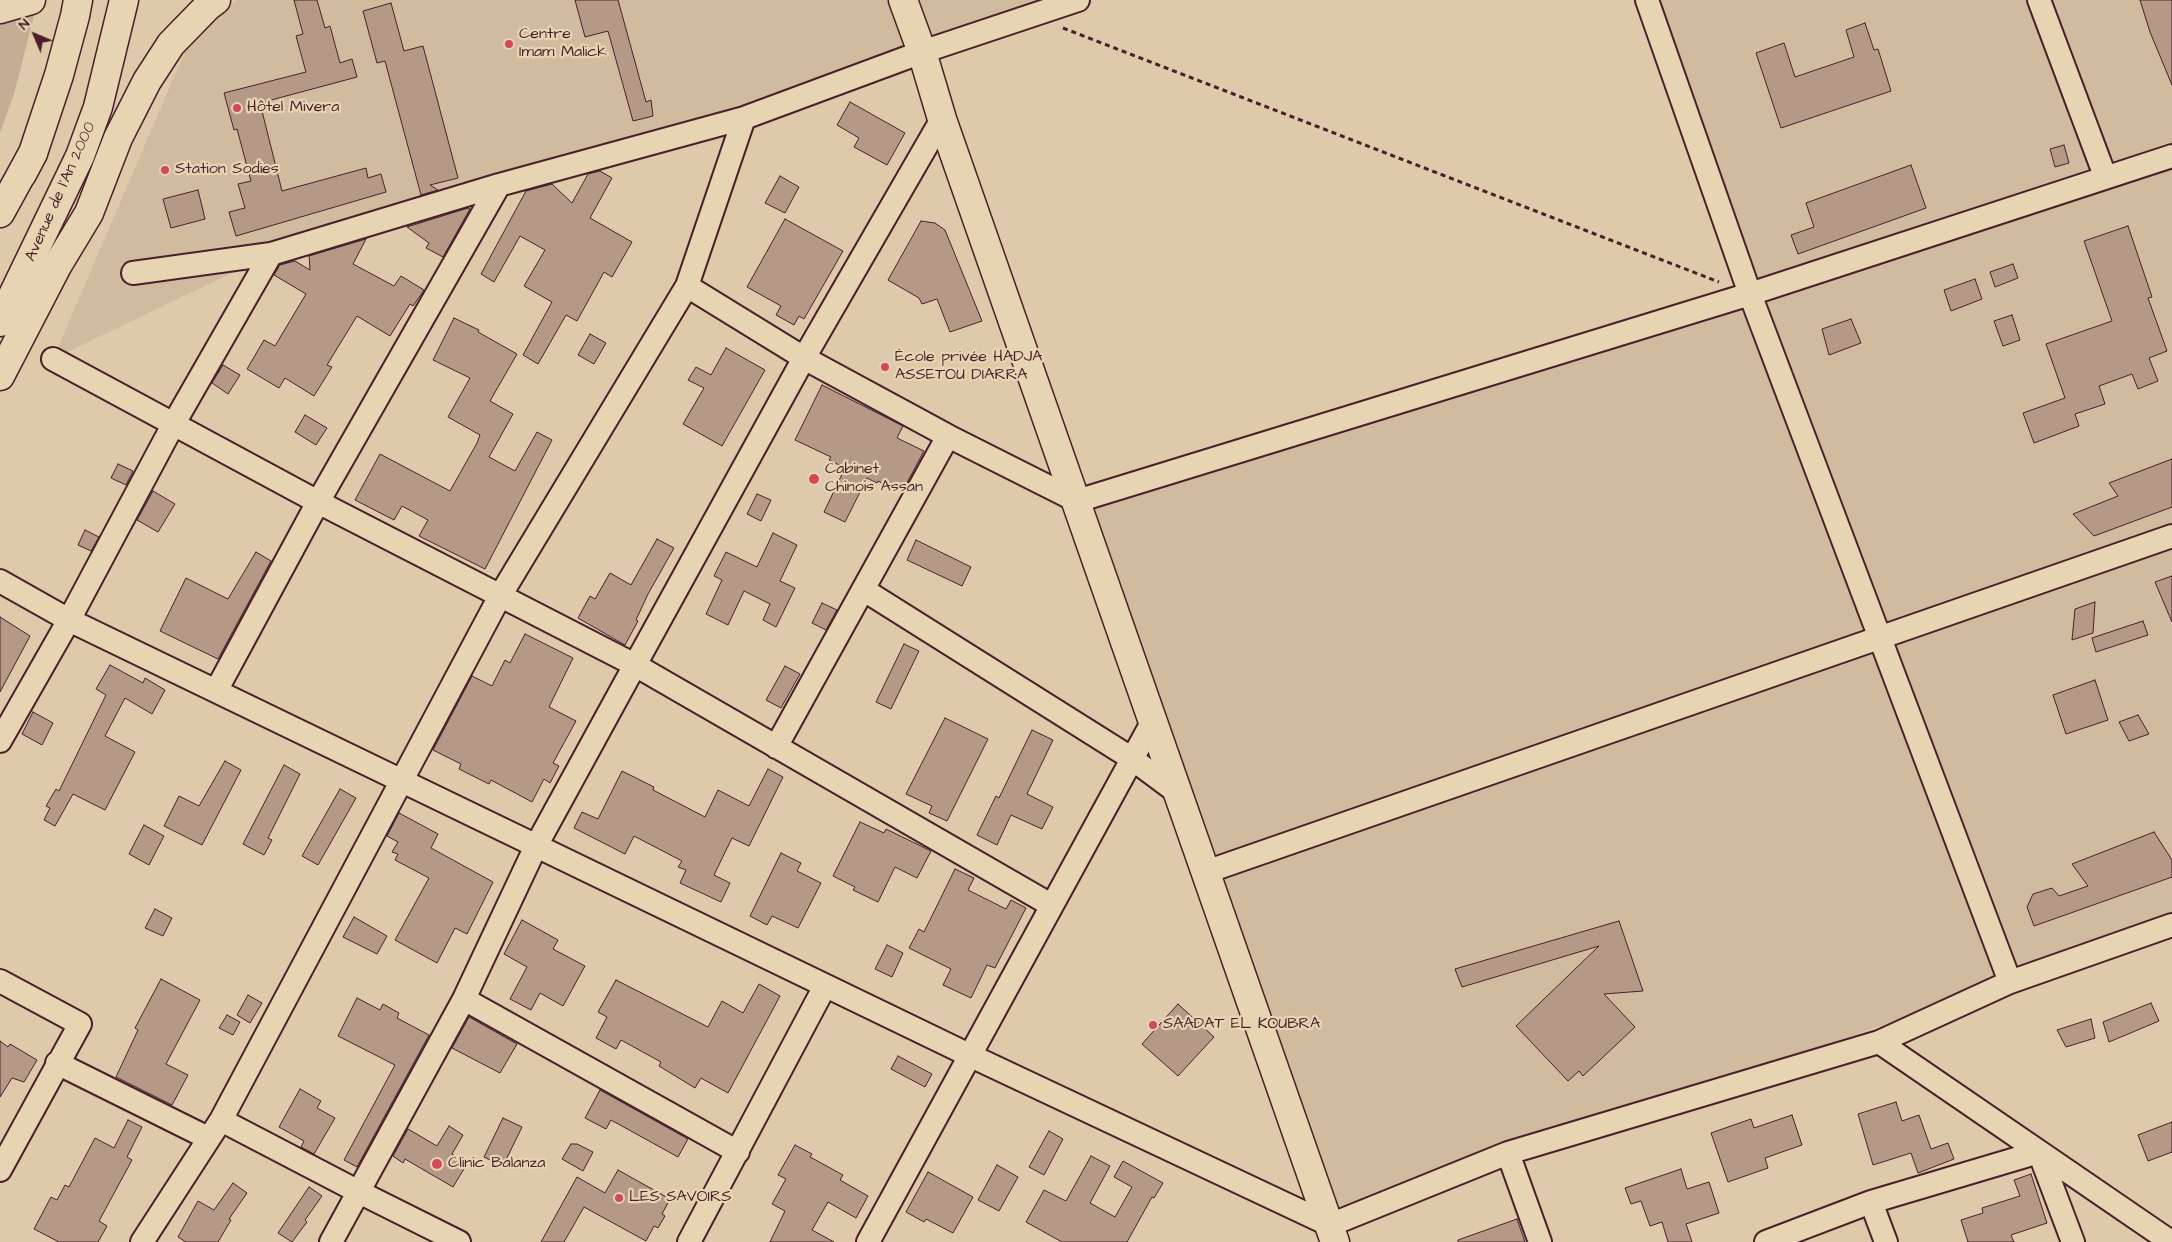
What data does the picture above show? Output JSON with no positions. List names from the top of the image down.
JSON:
{
  "streets": {
    "main road": ["Avenue de l'An 2000"]
  },
  "places": [
    "Centre Imam Malick",
    "Hôtel Mivera",
    "Station Sodies",
    "École privée HADJA ASSETOU DIARRA",
    "Cabinet Chinois Assan",
    "SAADAT EL KOUBRA",
    "Clinic Balanza",
    "LES SAVOIRS"
  ],
  "north": "top left"
}
